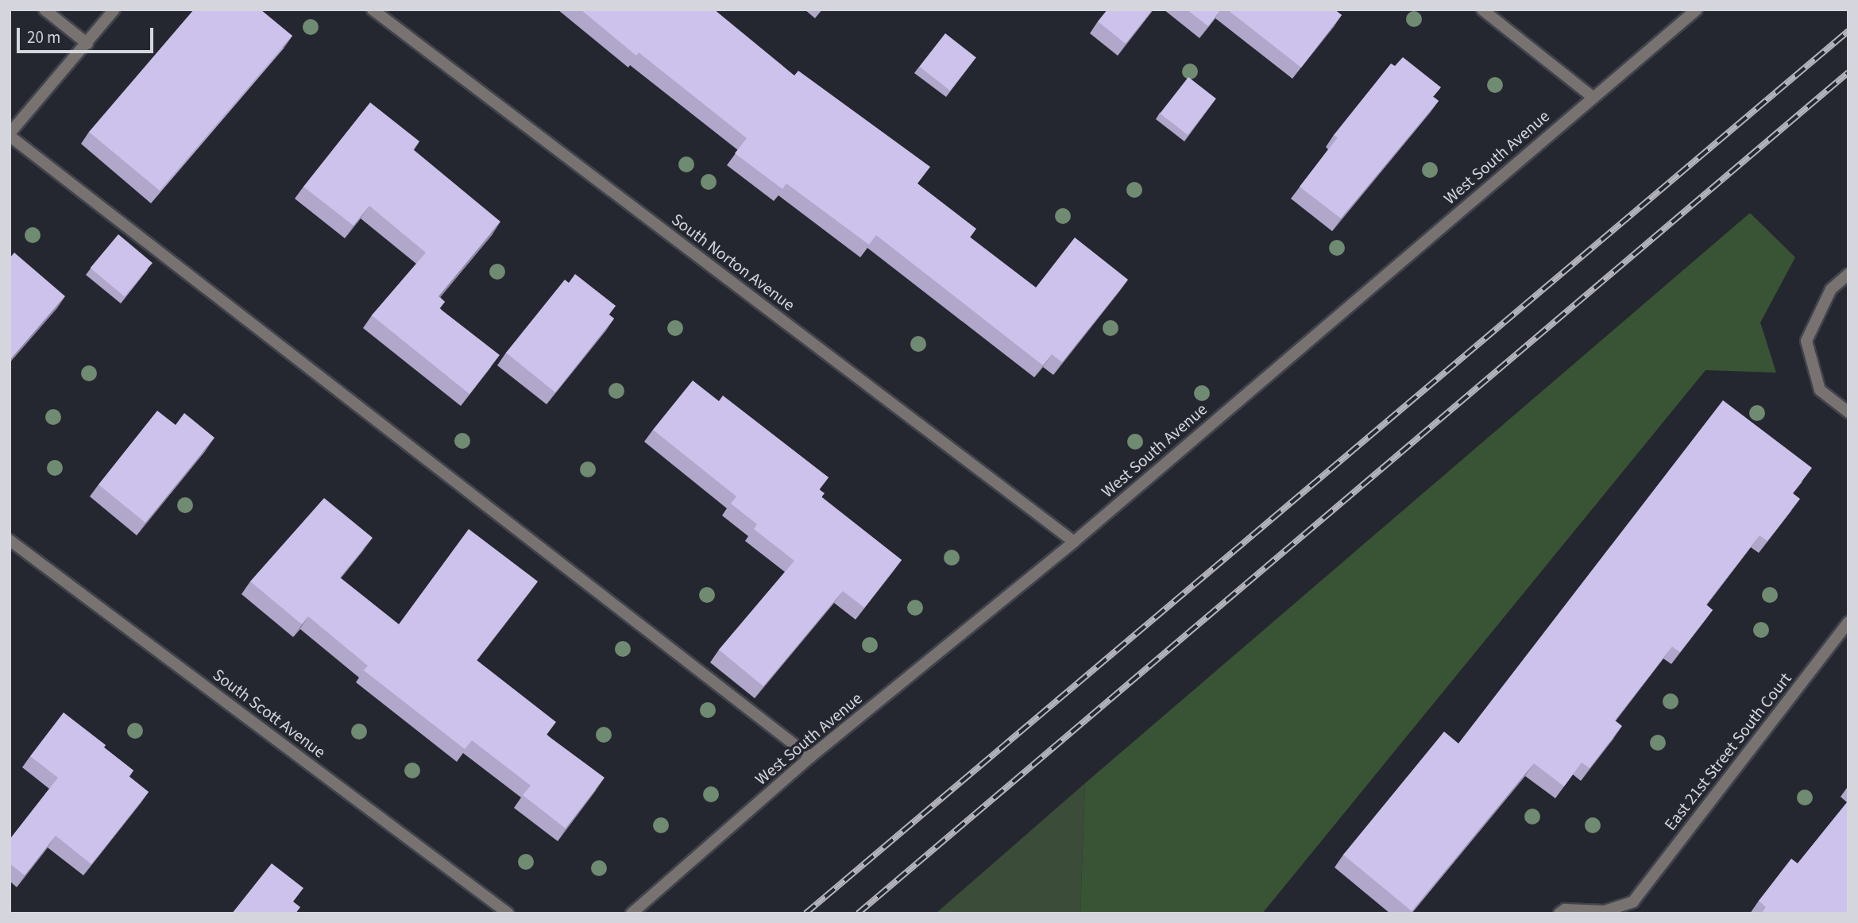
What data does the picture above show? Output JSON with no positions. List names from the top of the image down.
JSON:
{
  "streets": {
    "street": [
      "West South Avenue",
      "South Norton Avenue",
      "South Scott Avenue",
      "East 21st Street South Court"
    ]
  },
  "crossings": [
    ["West South Avenue", "South Norton Avenue"]
  ],
  "scale_bar": "20 m"
}
